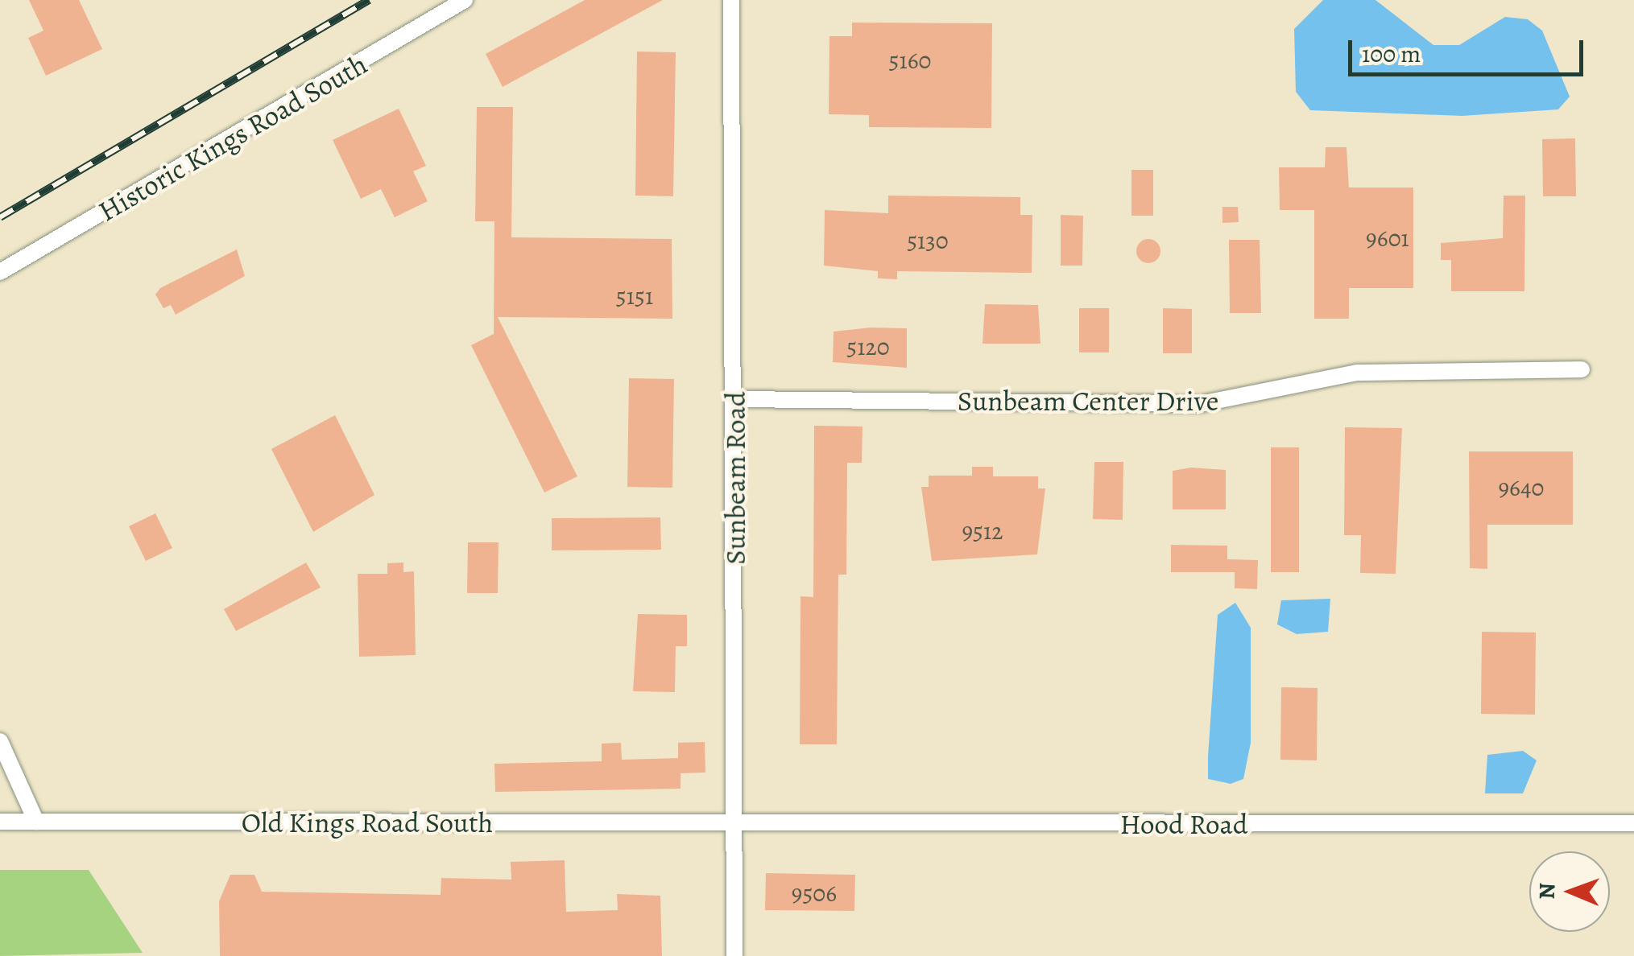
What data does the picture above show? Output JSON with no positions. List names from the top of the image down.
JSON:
{
  "streets": {
    "street": [
      "Historic Kings Road South",
      "Sunbeam Center Drive",
      "Sunbeam Road",
      "Old Kings Road South",
      "Hood Road"
    ]
  },
  "crossings": [
    ["Sunbeam Center Drive", "Sunbeam Road"],
    ["Sunbeam Road", "Old Kings Road South"],
    ["Sunbeam Road", "Hood Road"],
    ["Old Kings Road South", "Hood Road"]
  ],
  "house_numbers": [
    "5160",
    "9601",
    "5130",
    "5151",
    "5120",
    "9640",
    "9512",
    "9506"
  ],
  "scale_bar": "100 m",
  "north": "left"
}
